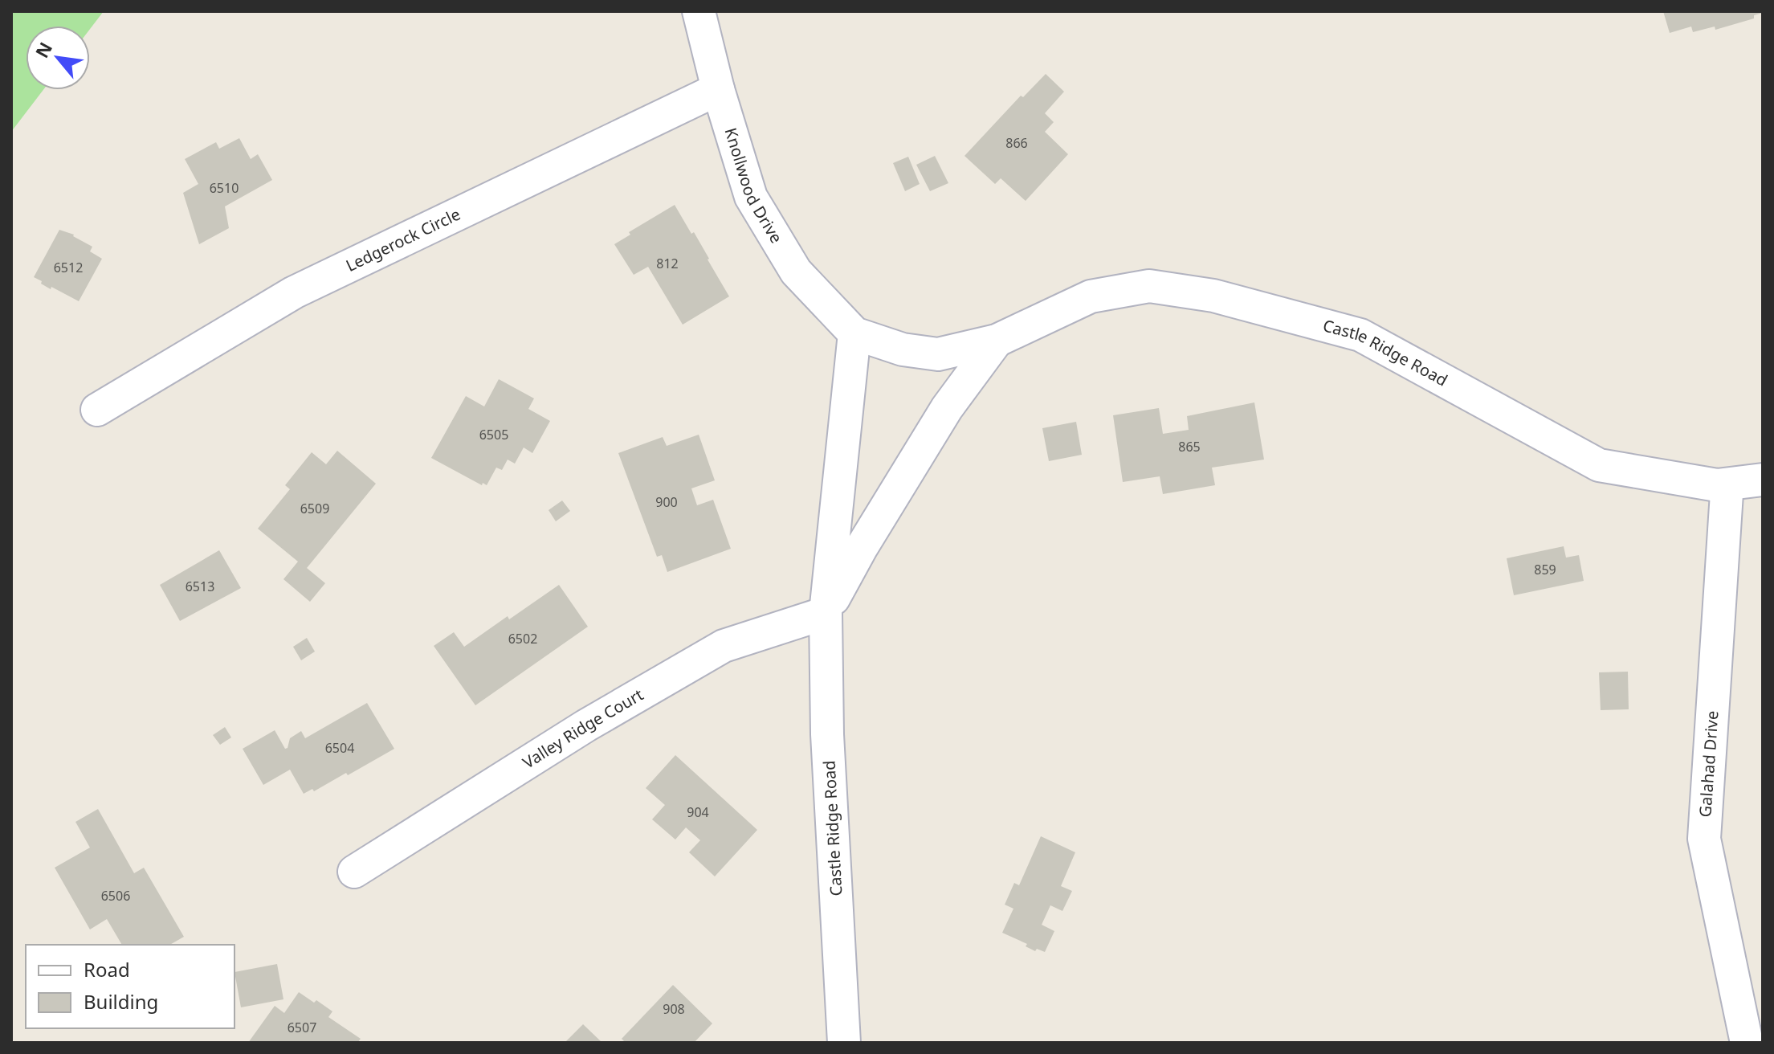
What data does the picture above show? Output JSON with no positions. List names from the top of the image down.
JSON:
{
  "streets": {
    "street": [
      "Knollwood Drive",
      "Ledgerock Circle",
      "Castle Ridge Road",
      "Valley Ridge Court",
      "Galahad Drive"
    ]
  },
  "crossings": [
    ["Knollwood Drive", "Ledgerock Circle"],
    ["Knollwood Drive", "Castle Ridge Road"],
    ["Castle Ridge Road", "Valley Ridge Court"],
    ["Castle Ridge Road", "Galahad Drive"]
  ],
  "house_numbers": [
    "866",
    "6510",
    "812",
    "6512",
    "6505",
    "865",
    "900",
    "6509",
    "859",
    "6513",
    "6502",
    "6504",
    "904",
    "6506",
    "908",
    "6507"
  ],
  "legend": ["Road", "Building"],
  "north": "top left"
}
